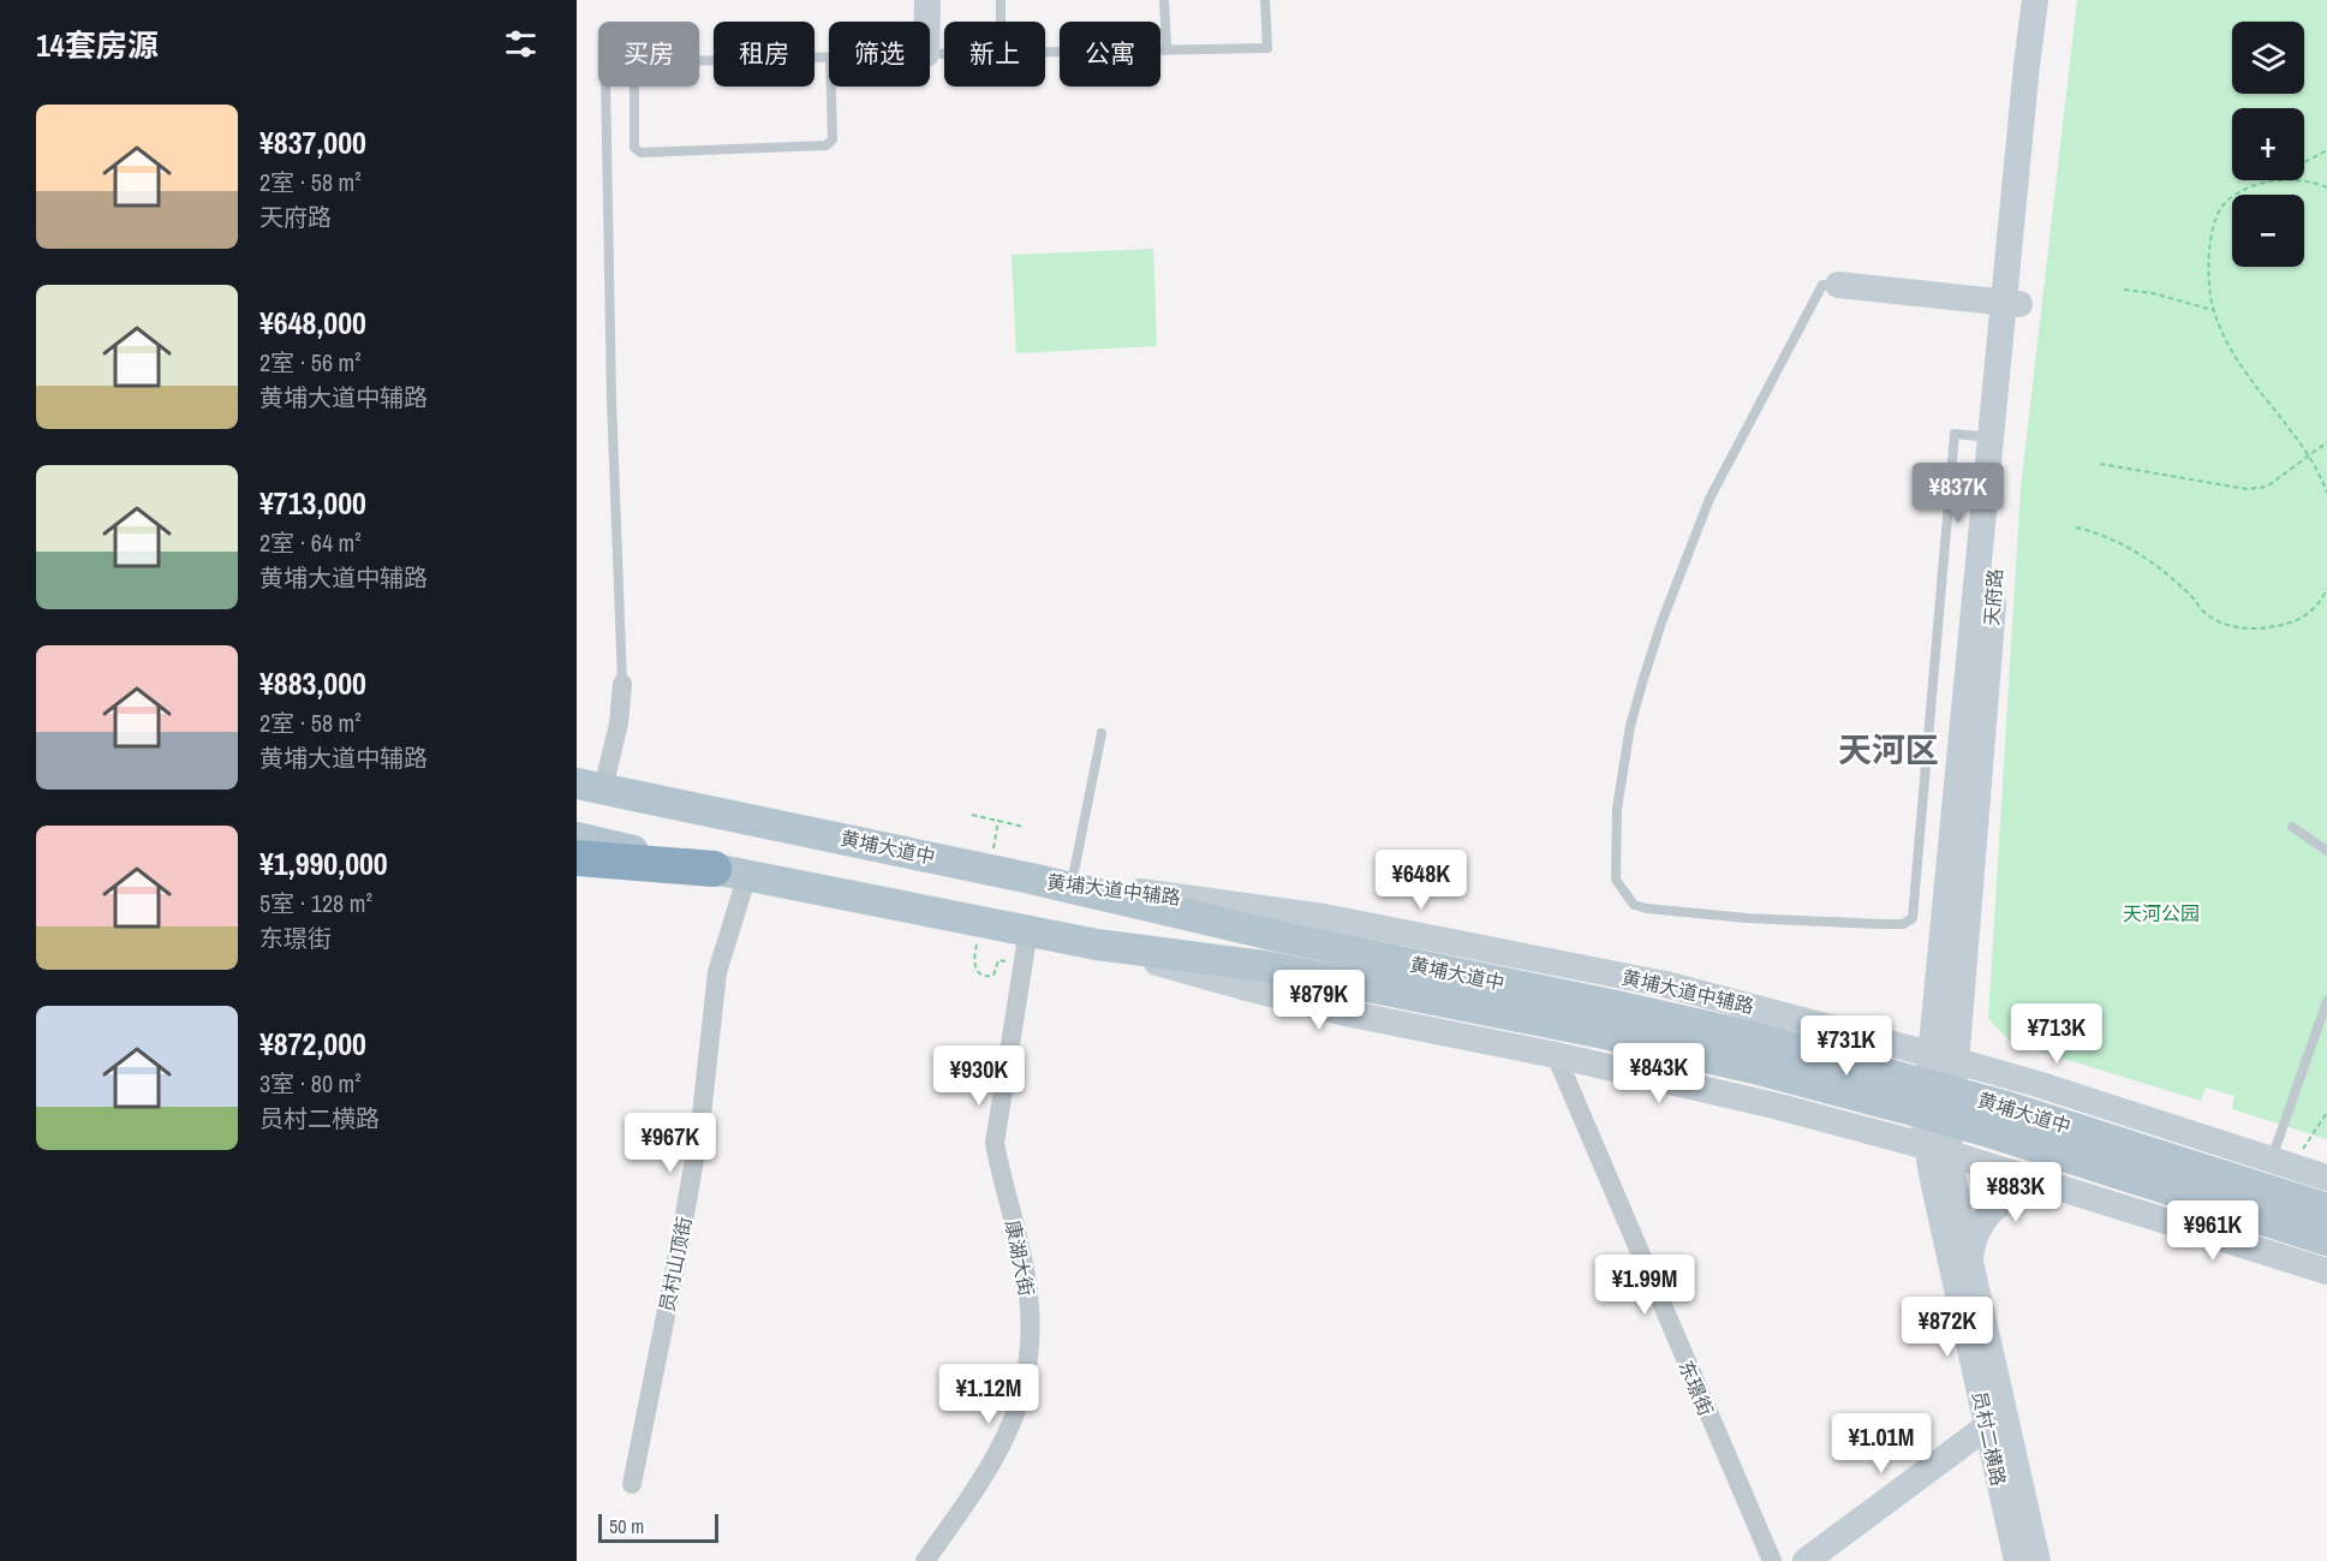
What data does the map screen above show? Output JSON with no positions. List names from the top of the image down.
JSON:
{
  "streets": {
    "main road": [
      "天府路",
      "黄埔大道中",
      "黄埔大道中辅路",
      "员村二横路"
    ],
    "street": ["康湖大街", "员村山顶街", "东璟街"]
  },
  "crossings": [
    ["天府路", "黄埔大道中辅路"],
    ["天府路", "员村二横路"],
    ["黄埔大道中", "黄埔大道中辅路"],
    ["黄埔大道中", "康湖大街"],
    ["黄埔大道中", "员村山顶街"]
  ],
  "districts": ["天河区"],
  "parks": ["天河公园"],
  "scale_bar": "50 m",
  "page": {
    "heading": "14套房源",
    "map_buttons": ["+", "−"],
    "chip": [
      "买房",
      "租房",
      "筛选",
      "新上",
      "公寓"
    ],
    "list": [
      {
        "name": "¥837,000",
        "note": "2室 · 58 m² · 天府路"
      },
      {
        "name": "¥648,000",
        "note": "2室 · 56 m² · 黄埔大道中辅路"
      },
      {
        "name": "¥713,000",
        "note": "2室 · 64 m² · 黄埔大道中辅路"
      },
      {
        "name": "¥883,000",
        "note": "2室 · 58 m² · 黄埔大道中辅路"
      },
      {
        "name": "¥1,990,000",
        "note": "5室 · 128 m² · 东璟街"
      },
      {
        "name": "¥872,000",
        "note": "3室 · 80 m² · 员村二横路"
      }
    ],
    "price": [
      "¥837K",
      "¥648K",
      "¥879K",
      "¥713K",
      "¥731K",
      "¥843K",
      "¥930K",
      "¥967K",
      "¥883K",
      "¥961K",
      "¥1.99M",
      "¥872K",
      "¥1.12M",
      "¥1.01M"
    ],
    "scale": "50 m"
  }
}
